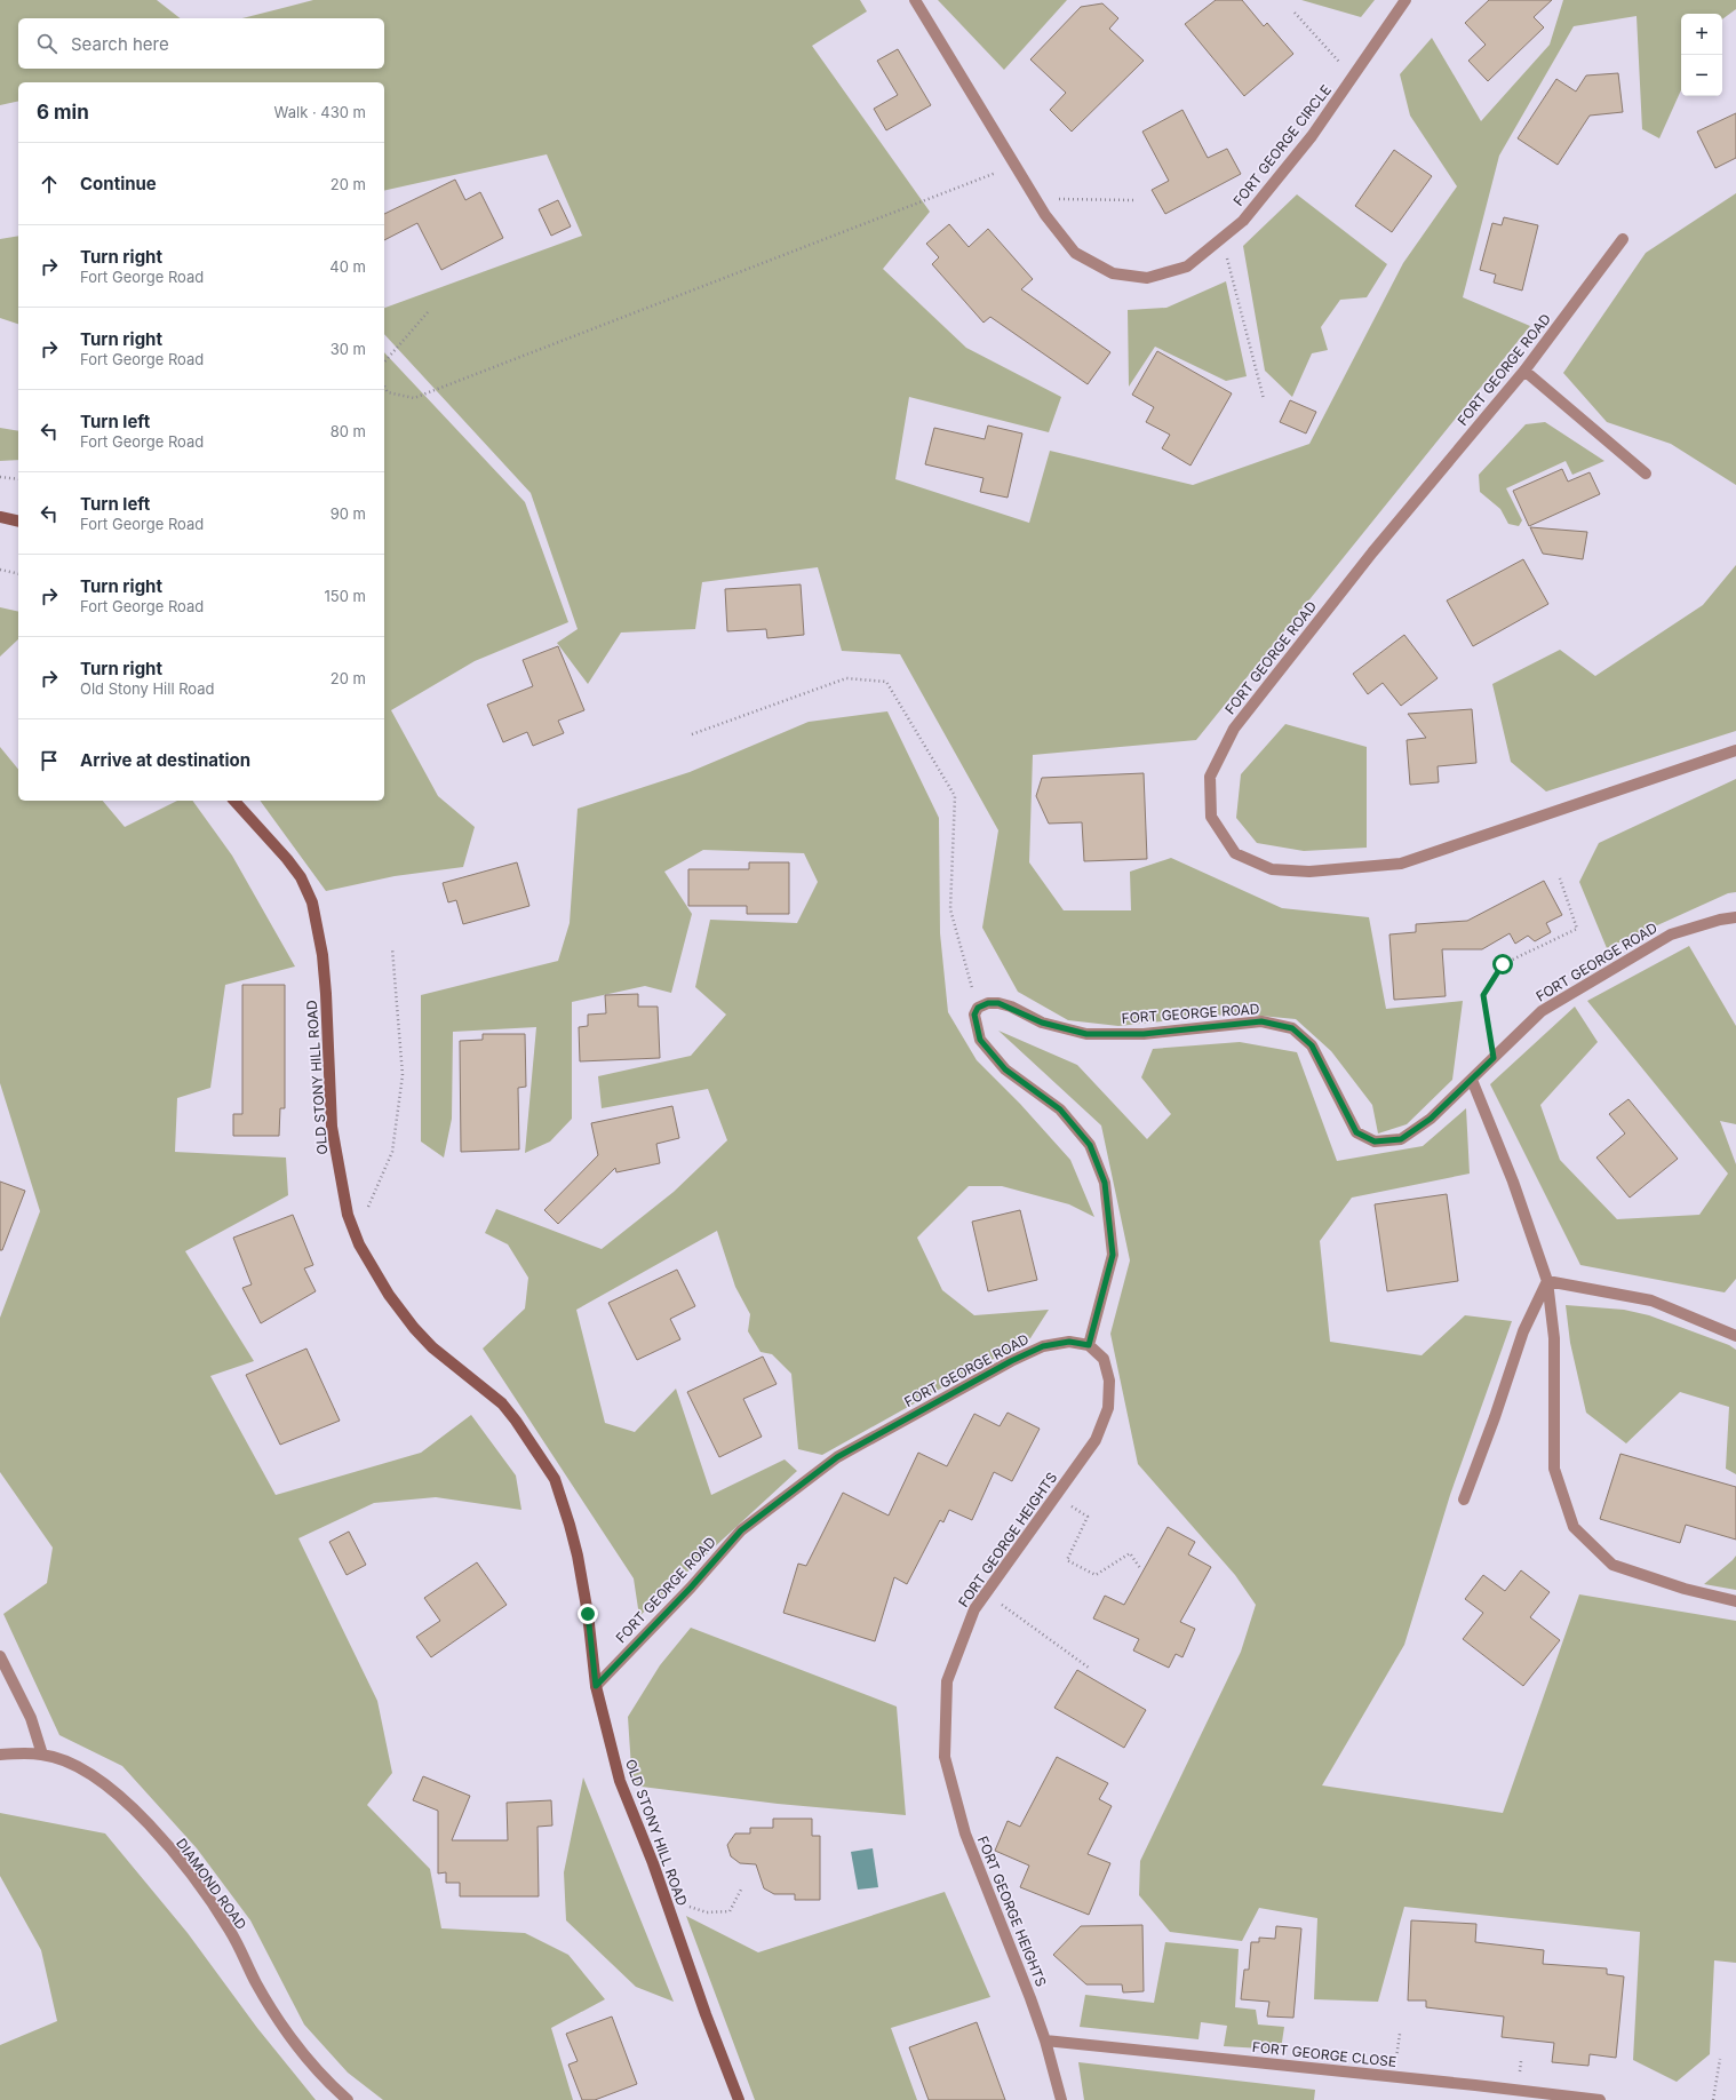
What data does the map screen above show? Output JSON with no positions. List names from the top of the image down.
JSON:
{
  "streets": {
    "street": [
      "FORT GEORGE CIRCLE",
      "FORT GEORGE ROAD",
      "OLD STONY HILL ROAD",
      "FORT GEORGE HEIGHTS",
      "DIAMOND ROAD",
      "FORT GEORGE CLOSE"
    ]
  },
  "crossings": [
    ["FORT GEORGE ROAD", "OLD STONY HILL ROAD"],
    ["FORT GEORGE ROAD", "FORT GEORGE HEIGHTS"],
    ["FORT GEORGE HEIGHTS", "FORT GEORGE CLOSE"]
  ],
  "page": {
    "map_buttons": ["+", "−"],
    "search": "Search here",
    "heading": ["6 min", "Walk · 430 m"],
    "list": [
      ["Continue", "20 m"],
      ["Turn right", "Fort George Road", "40 m"],
      ["Turn right", "Fort George Road", "30 m"],
      ["Turn left", "Fort George Road", "80 m"],
      ["Turn left", "Fort George Road", "90 m"],
      ["Turn right", "Fort George Road", "150 m"],
      ["Turn right", "Old Stony Hill Road", "20 m"],
      "Arrive at destination"
    ]
  }
}
